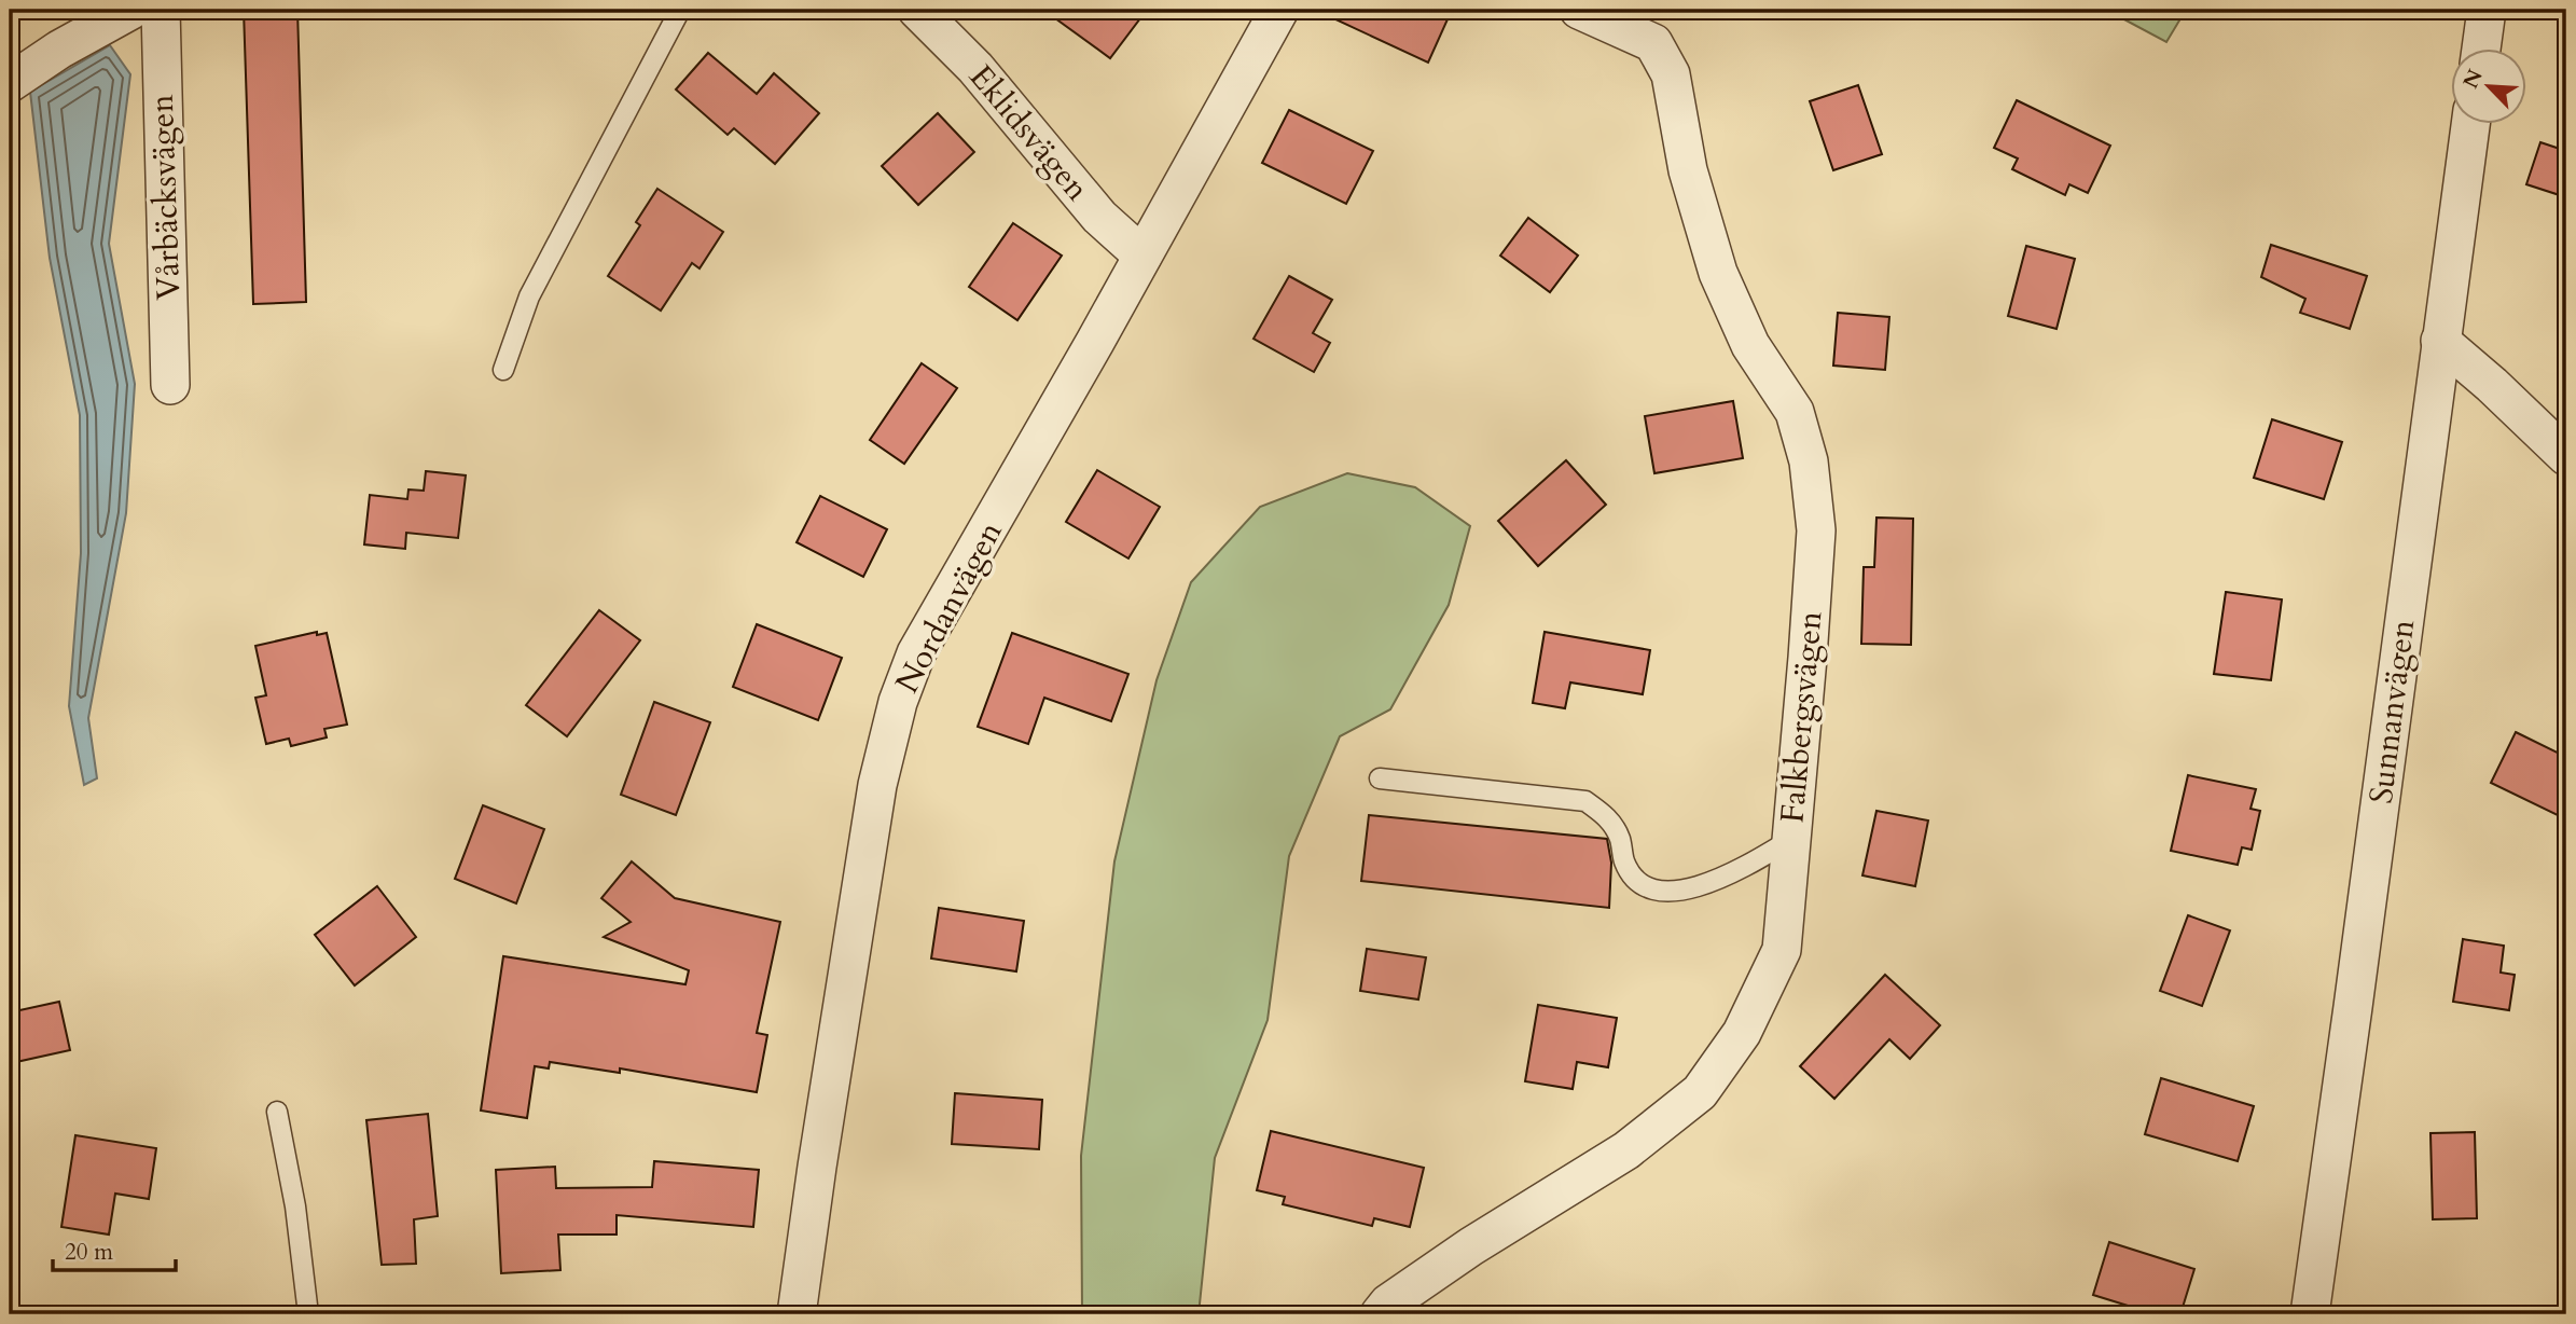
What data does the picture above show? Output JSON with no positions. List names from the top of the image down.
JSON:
{
  "streets": {
    "street": [
      "Eklidsvägen",
      "Vårbäcksvägen",
      "Nordanvägen",
      "Sunnanvägen",
      "Falkbergsvägen"
    ]
  },
  "crossings": [
    ["Eklidsvägen", "Nordanvägen"]
  ],
  "scale_bar": "20 m",
  "north": "top left"
}
